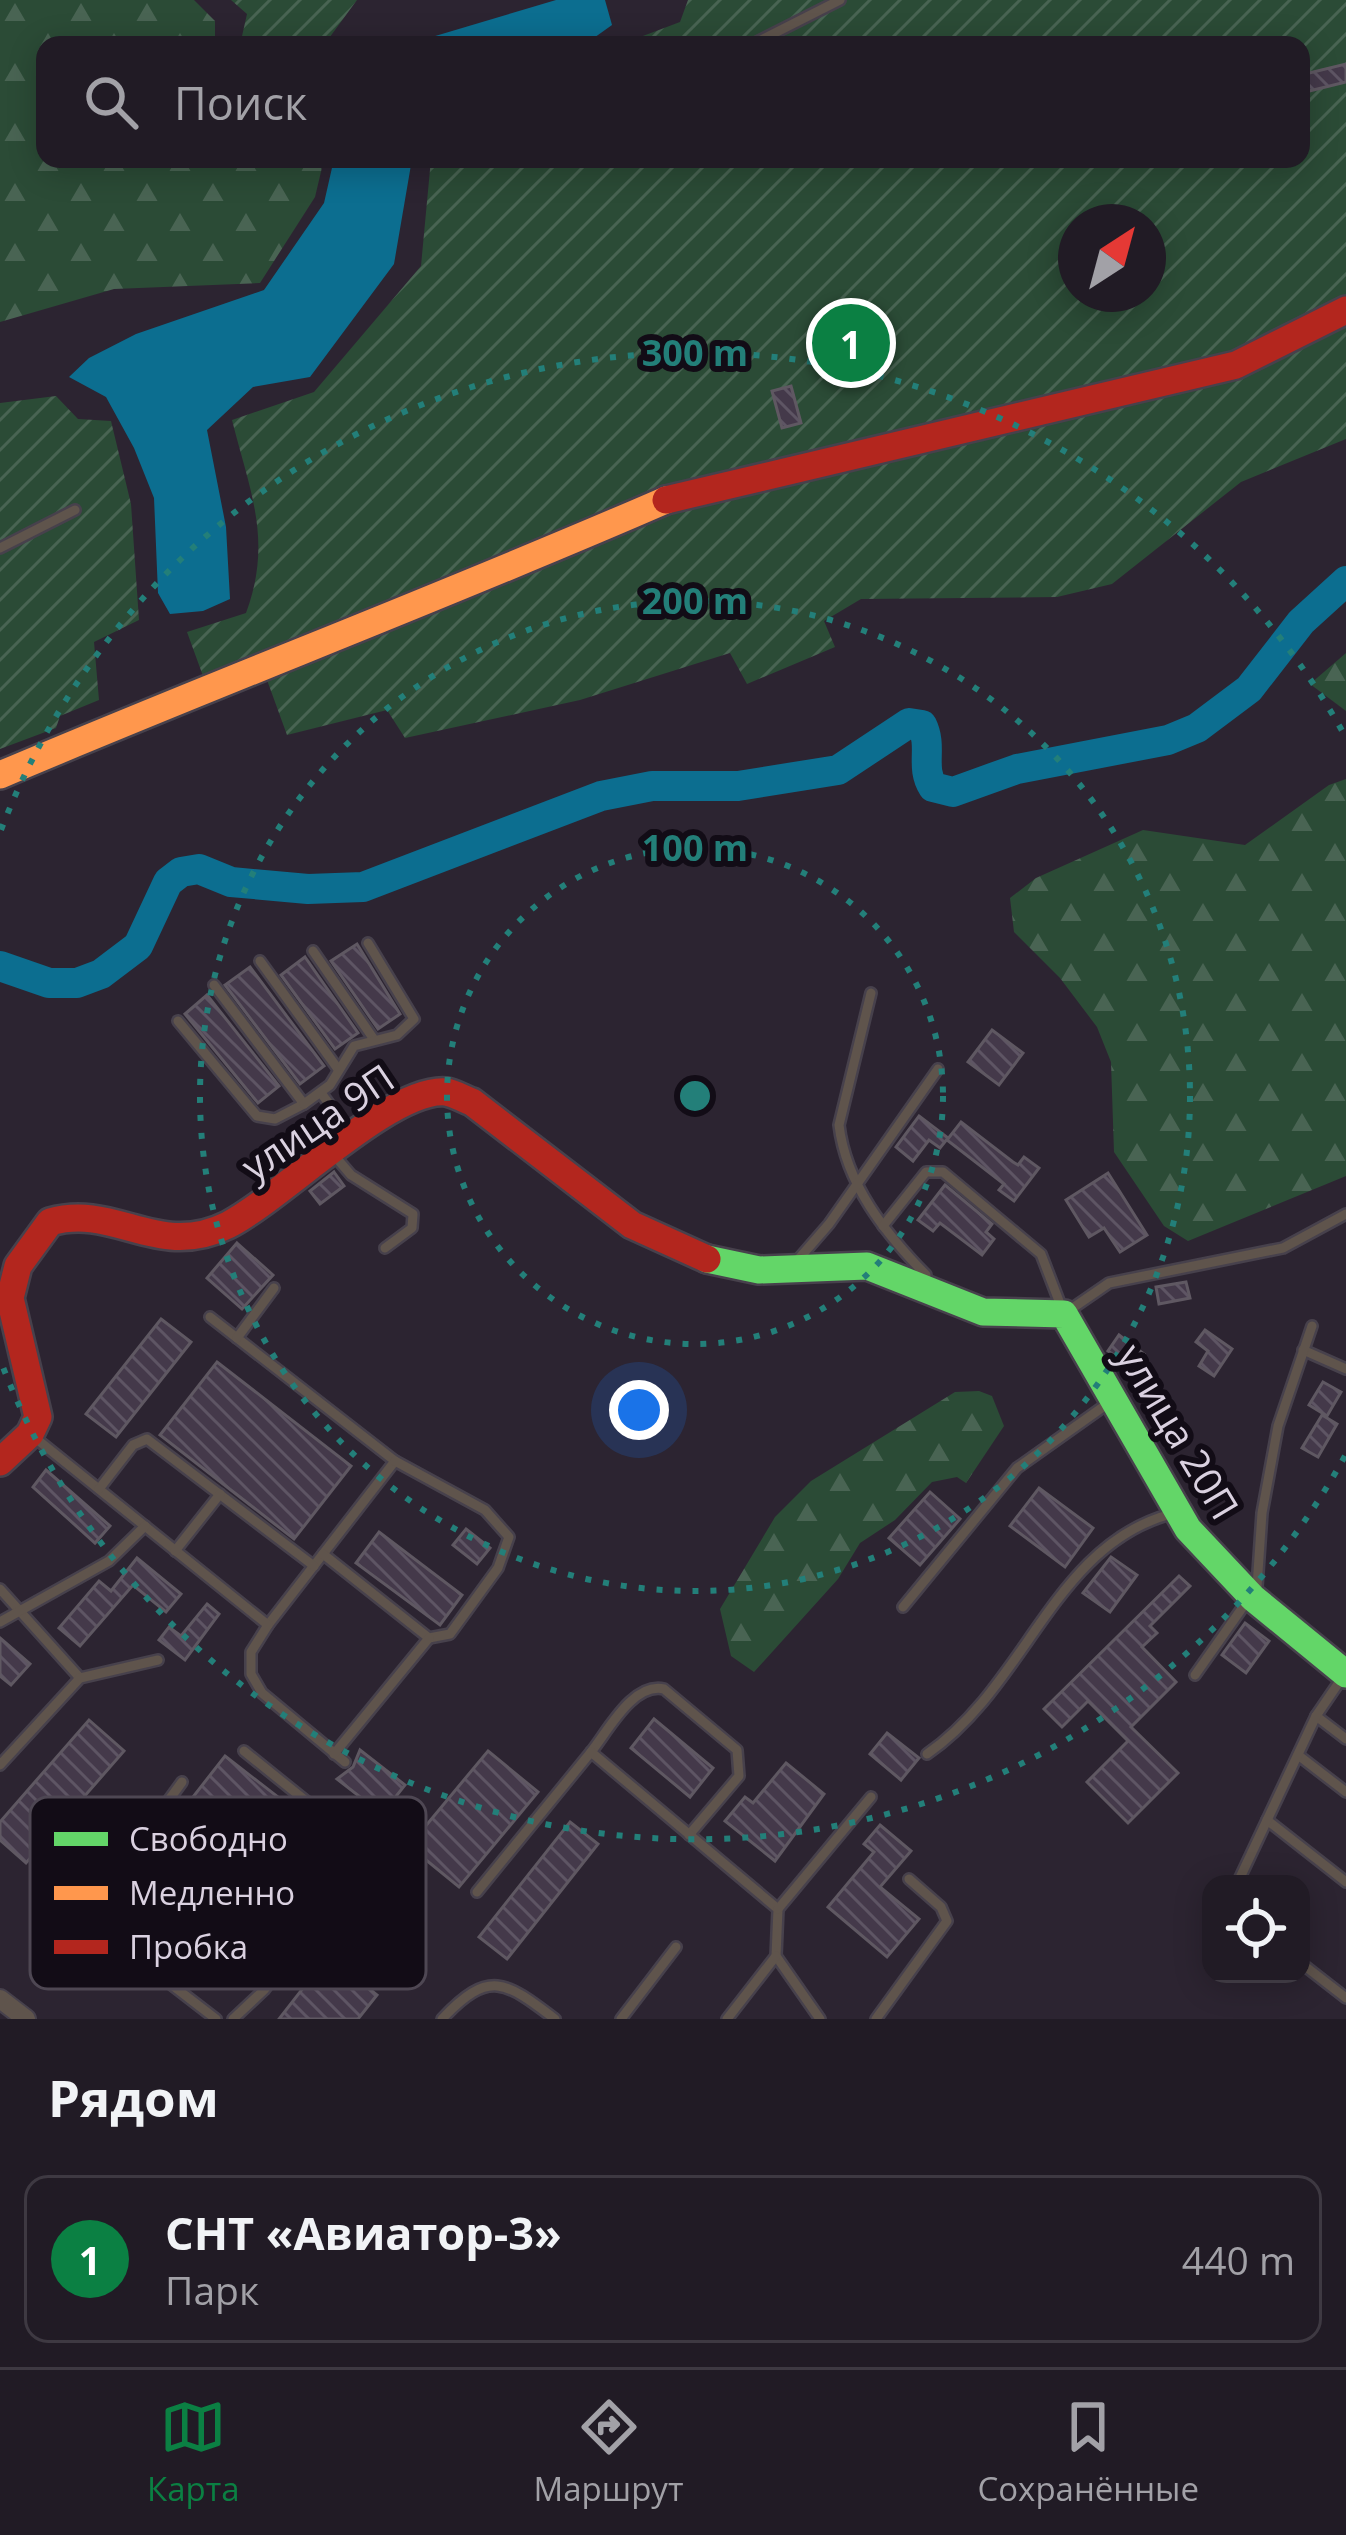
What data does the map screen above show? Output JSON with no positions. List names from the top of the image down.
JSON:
{
  "streets": {
    "street": ["улица 9П", "улица 20П"]
  },
  "crossings": [
    ["улица 9П", "улица 20П"]
  ],
  "legend": ["Свободно", "Медленно", "Пробка"],
  "north": "top right",
  "page": {
    "search": "Поиск",
    "pins": "1",
    "heading": "Рядом",
    "list": [
      {
        "mark": "1",
        "name": "СНТ «Авиатор-3»",
        "note": "Парк",
        "value": "440 m"
      }
    ],
    "nav": ["Карта", "Маршрут", "Сохранённые"]
  },
  "rings": ["300 m", "200 m", "100 m"]
}
